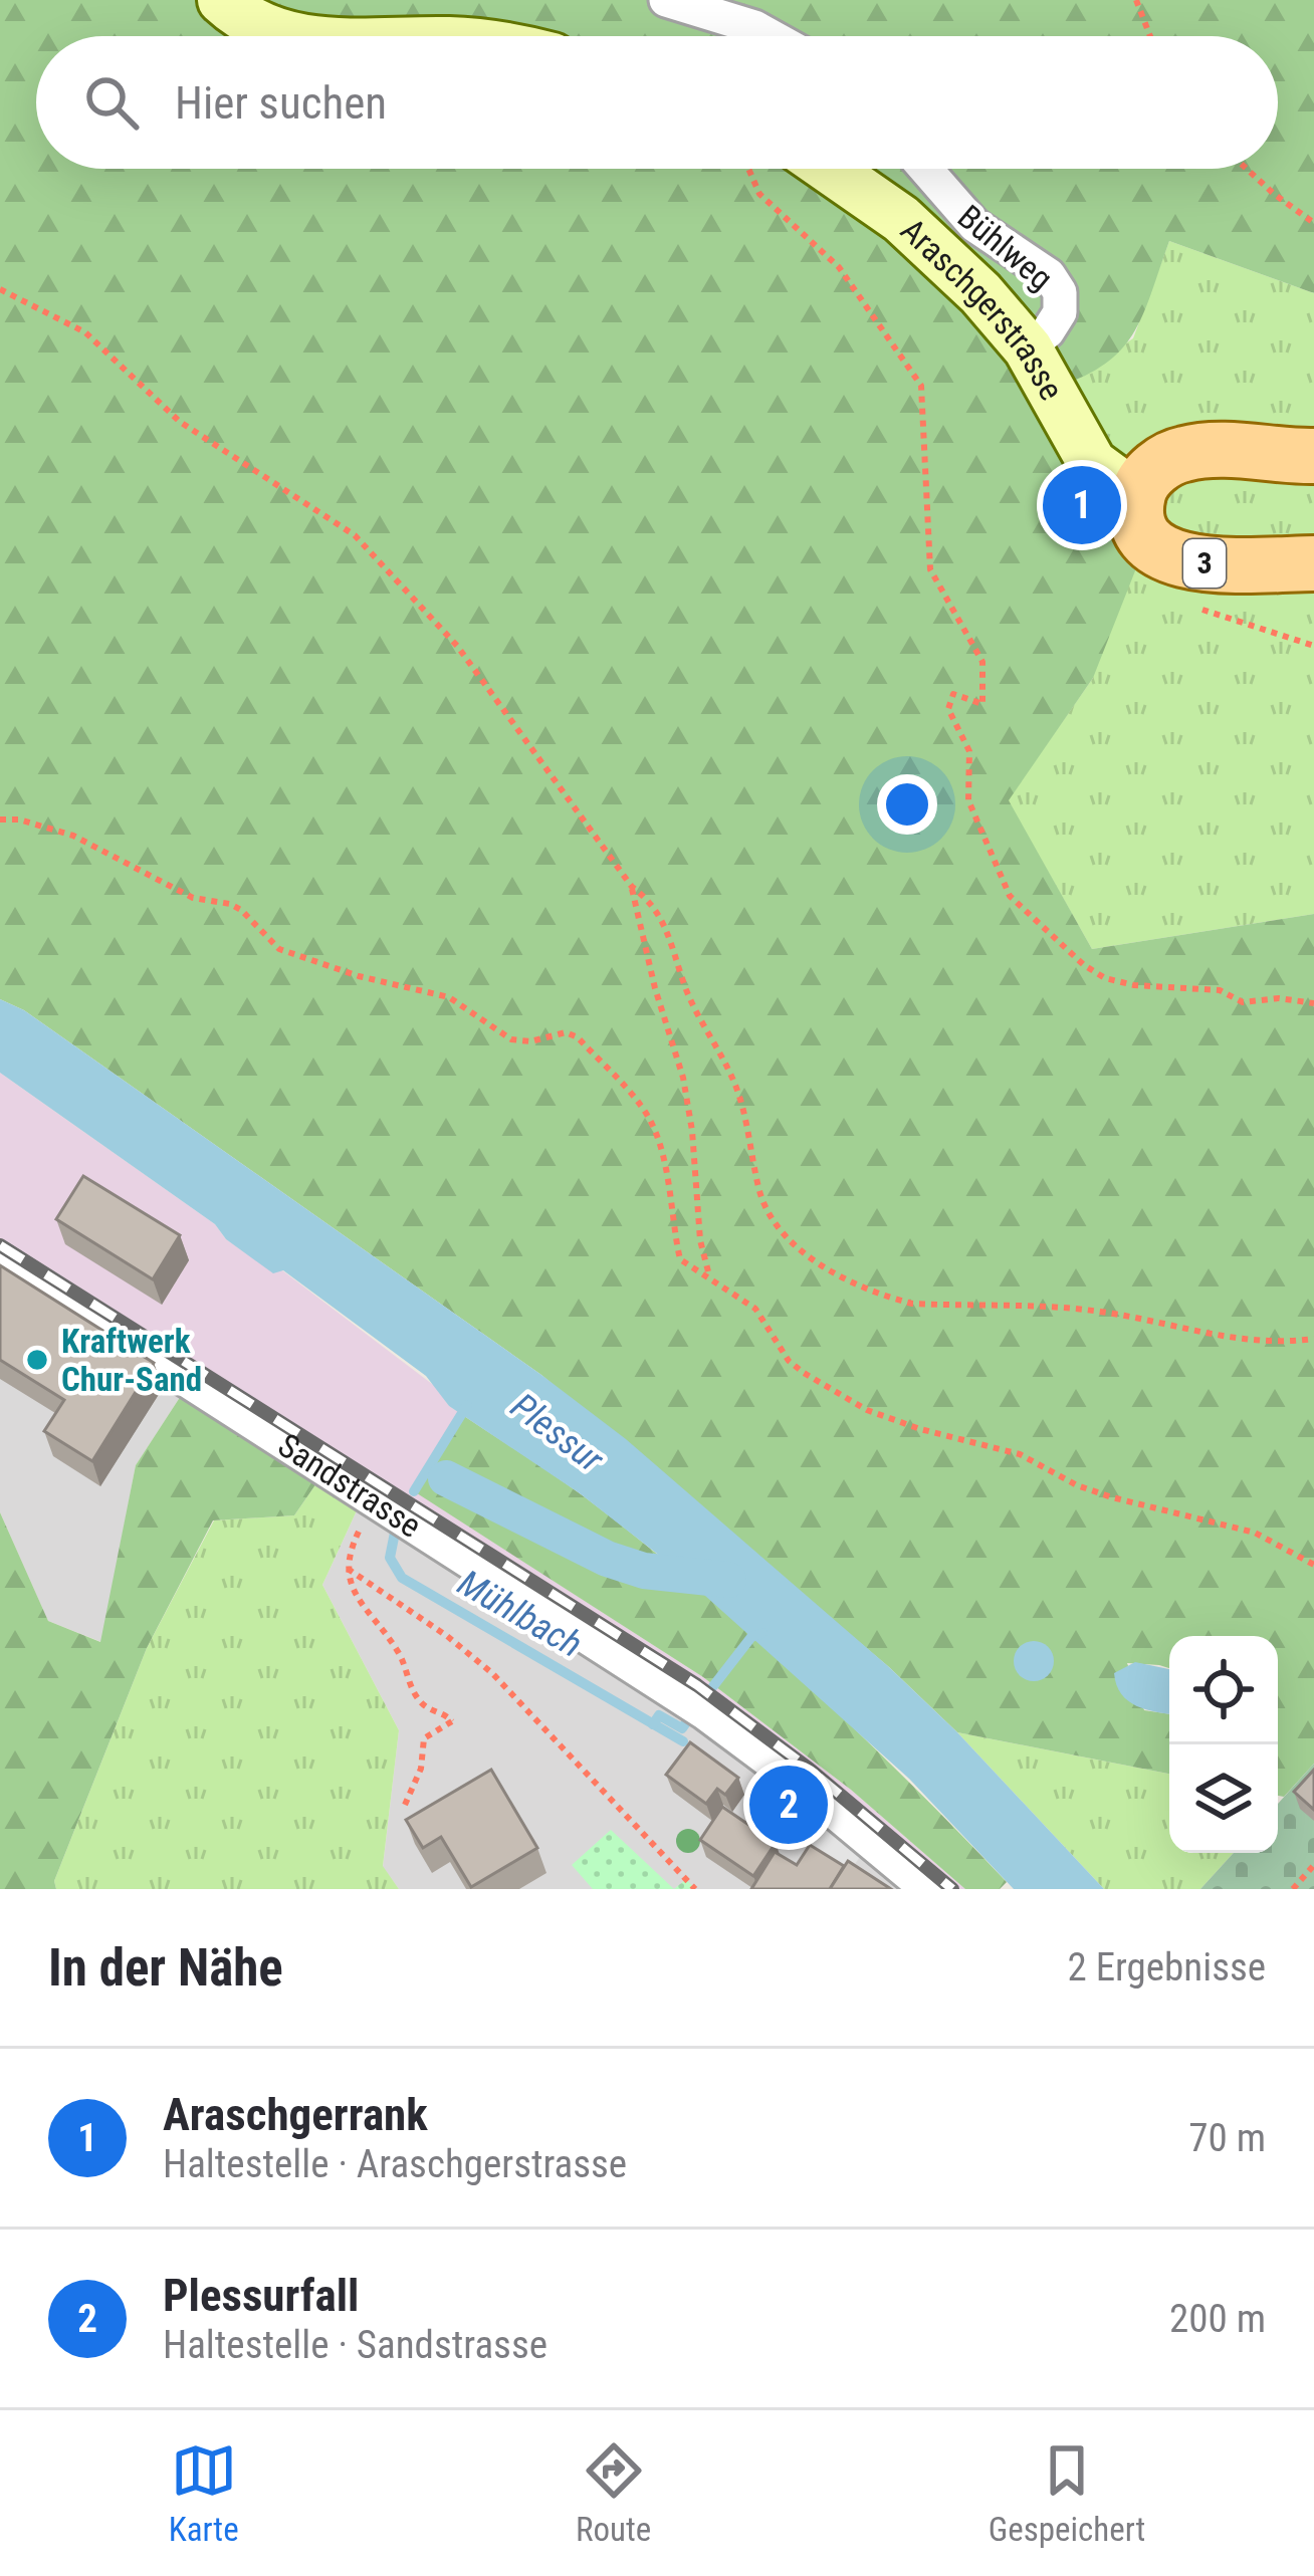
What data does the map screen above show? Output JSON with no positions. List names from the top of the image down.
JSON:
{
  "streets": {
    "main road": ["3"],
    "street": ["Bühlweg", "Araschgerstrasse", "Sandstrasse"]
  },
  "crossings": [
    ["Bühlweg", "Araschgerstrasse"],
    ["Araschgerstrasse", "3"]
  ],
  "water": ["Plessur", "Mühlbach"],
  "places": ["Kraftwerk Chur-Sand"],
  "page": {
    "search": "Hier suchen",
    "pins": ["1", "2"],
    "heading": ["In der Nähe", "2 Ergebnisse"],
    "list": [
      {
        "mark": "1",
        "name": "Araschgerrank",
        "note": "Haltestelle · Araschgerstrasse",
        "value": "70 m"
      },
      {
        "mark": "2",
        "name": "Plessurfall",
        "note": "Haltestelle · Sandstrasse",
        "value": "200 m"
      }
    ],
    "nav": ["Karte", "Route", "Gespeichert"]
  }
}
